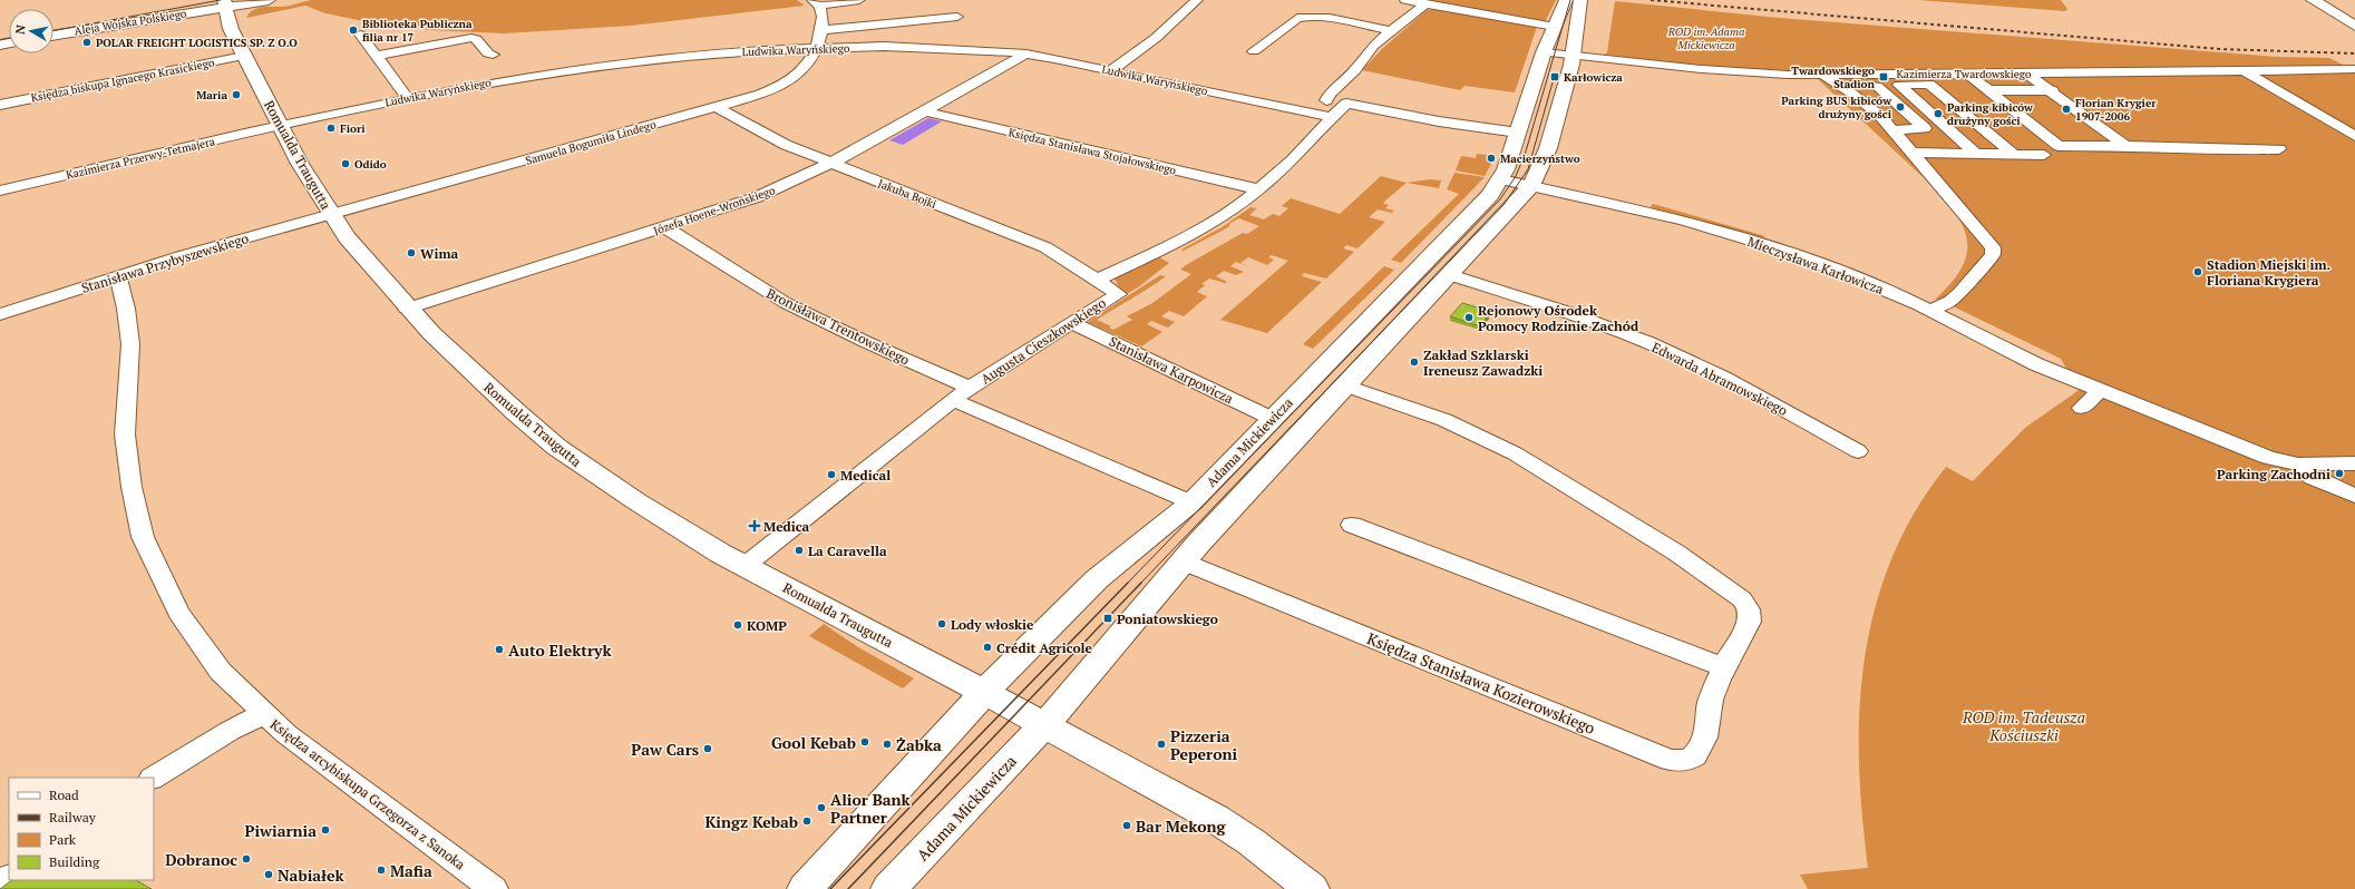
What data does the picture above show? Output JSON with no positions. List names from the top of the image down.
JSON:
{
  "streets": {
    "street": [
      "Aleja Wojska Polskiego",
      "Ludwika Waryńskiego",
      "Kazimierza Twardowskiego",
      "Księdza biskupa Ignacego Krasickiego",
      "Samuela Bogumiła Lindego",
      "Księdza Stanisława Stojałowskiego",
      "Romualda Traugutta",
      "Kazimierza Przerwy-Tetmajera",
      "Jakuba Bojki",
      "Józefa Hoene-Wrońskiego",
      "Stanisława Przybyszewskiego",
      "Mieczysława Karłowicza",
      "Bronisława Trentowskiego",
      "Augusta Cieszkowskiego",
      "Stanisława Karpowicza",
      "Edwarda Abramowskiego",
      "Adama Mickiewicza",
      "Księdza Stanisława Kozierowskiego",
      "Księdza arcybiskupa Grzegorza z Sanoka"
    ]
  },
  "crossings": [
    ["Aleja Wojska Polskiego", "Romualda Traugutta"],
    ["Ludwika Waryńskiego", "Samuela Bogumiła Lindego"],
    ["Ludwika Waryńskiego", "Romualda Traugutta"],
    ["Ludwika Waryńskiego", "Kazimierza Przerwy-Tetmajera"],
    ["Ludwika Waryńskiego", "Józefa Hoene-Wrońskiego"],
    ["Ludwika Waryńskiego", "Augusta Cieszkowskiego"],
    ["Kazimierza Twardowskiego", "Adama Mickiewicza"],
    ["Księdza biskupa Ignacego Krasickiego", "Romualda Traugutta"],
    ["Samuela Bogumiła Lindego", "Romualda Traugutta"],
    ["Samuela Bogumiła Lindego", "Jakuba Bojki"],
    ["Samuela Bogumiła Lindego", "Stanisława Przybyszewskiego"],
    ["Księdza Stanisława Stojałowskiego", "Józefa Hoene-Wrońskiego"],
    ["Księdza Stanisława Stojałowskiego", "Augusta Cieszkowskiego"],
    ["Romualda Traugutta", "Kazimierza Przerwy-Tetmajera"],
    ["Romualda Traugutta", "Józefa Hoene-Wrońskiego"],
    ["Romualda Traugutta", "Stanisława Przybyszewskiego"],
    ["Romualda Traugutta", "Augusta Cieszkowskiego"],
    ["Romualda Traugutta", "Adama Mickiewicza"],
    ["Jakuba Bojki", "Józefa Hoene-Wrońskiego"],
    ["Jakuba Bojki", "Augusta Cieszkowskiego"],
    ["Józefa Hoene-Wrońskiego", "Bronisława Trentowskiego"],
    ["Stanisława Przybyszewskiego", "Księdza arcybiskupa Grzegorza z Sanoka"],
    ["Mieczysława Karłowicza", "Adama Mickiewicza"],
    ["Bronisława Trentowskiego", "Augusta Cieszkowskiego"],
    ["Augusta Cieszkowskiego", "Stanisława Karpowicza"],
    ["Stanisława Karpowicza", "Adama Mickiewicza"],
    ["Edwarda Abramowskiego", "Adama Mickiewicza"],
    ["Adama Mickiewicza", "Księdza Stanisława Kozierowskiego"]
  ],
  "parks": ["ROD im. Adama Mickiewicza", "ROD im. Tadeusza Kościuszki"],
  "places": {
    "other": [
      "Biblioteka Publiczna filia nr 17",
      "POLAR FREIGHT LOGISTICS SP. Z O.O",
      "Maria",
      "Parking BUS kibiców drużyny gości",
      "Florian Krygier 1907-2006",
      "Parking kibiców drużyny gości",
      "Fiori",
      "Macierzyństwo",
      "Odido",
      "Wima",
      "Stadion Miejski im. Floriana Krygiera",
      "Rejonowy Ośrodek Pomocy Rodzinie Zachód",
      "Zakład Szklarski Ireneusz Zawadzki",
      "Parking Zachodni",
      "Medical",
      "La Caravella",
      "Lody włoskie",
      "KOMP",
      "Crédit Agricole",
      "Auto Elektryk",
      "Gool Kebab",
      "Żabka",
      "Pizzeria Peperoni",
      "Paw Cars",
      "Alior Bank Partner",
      "Kingz Kebab",
      "Bar Mekong",
      "Piwiarnia",
      "Dobranoc",
      "Mafia",
      "Nabiałek"
    ],
    "transit": ["Karłowicza", "Twardowskiego Stadion", "Poniatowskiego"],
    "health": ["Medica"]
  },
  "legend": [
    "Road",
    "Railway",
    "Park",
    "Building"
  ],
  "north": "left"
}
